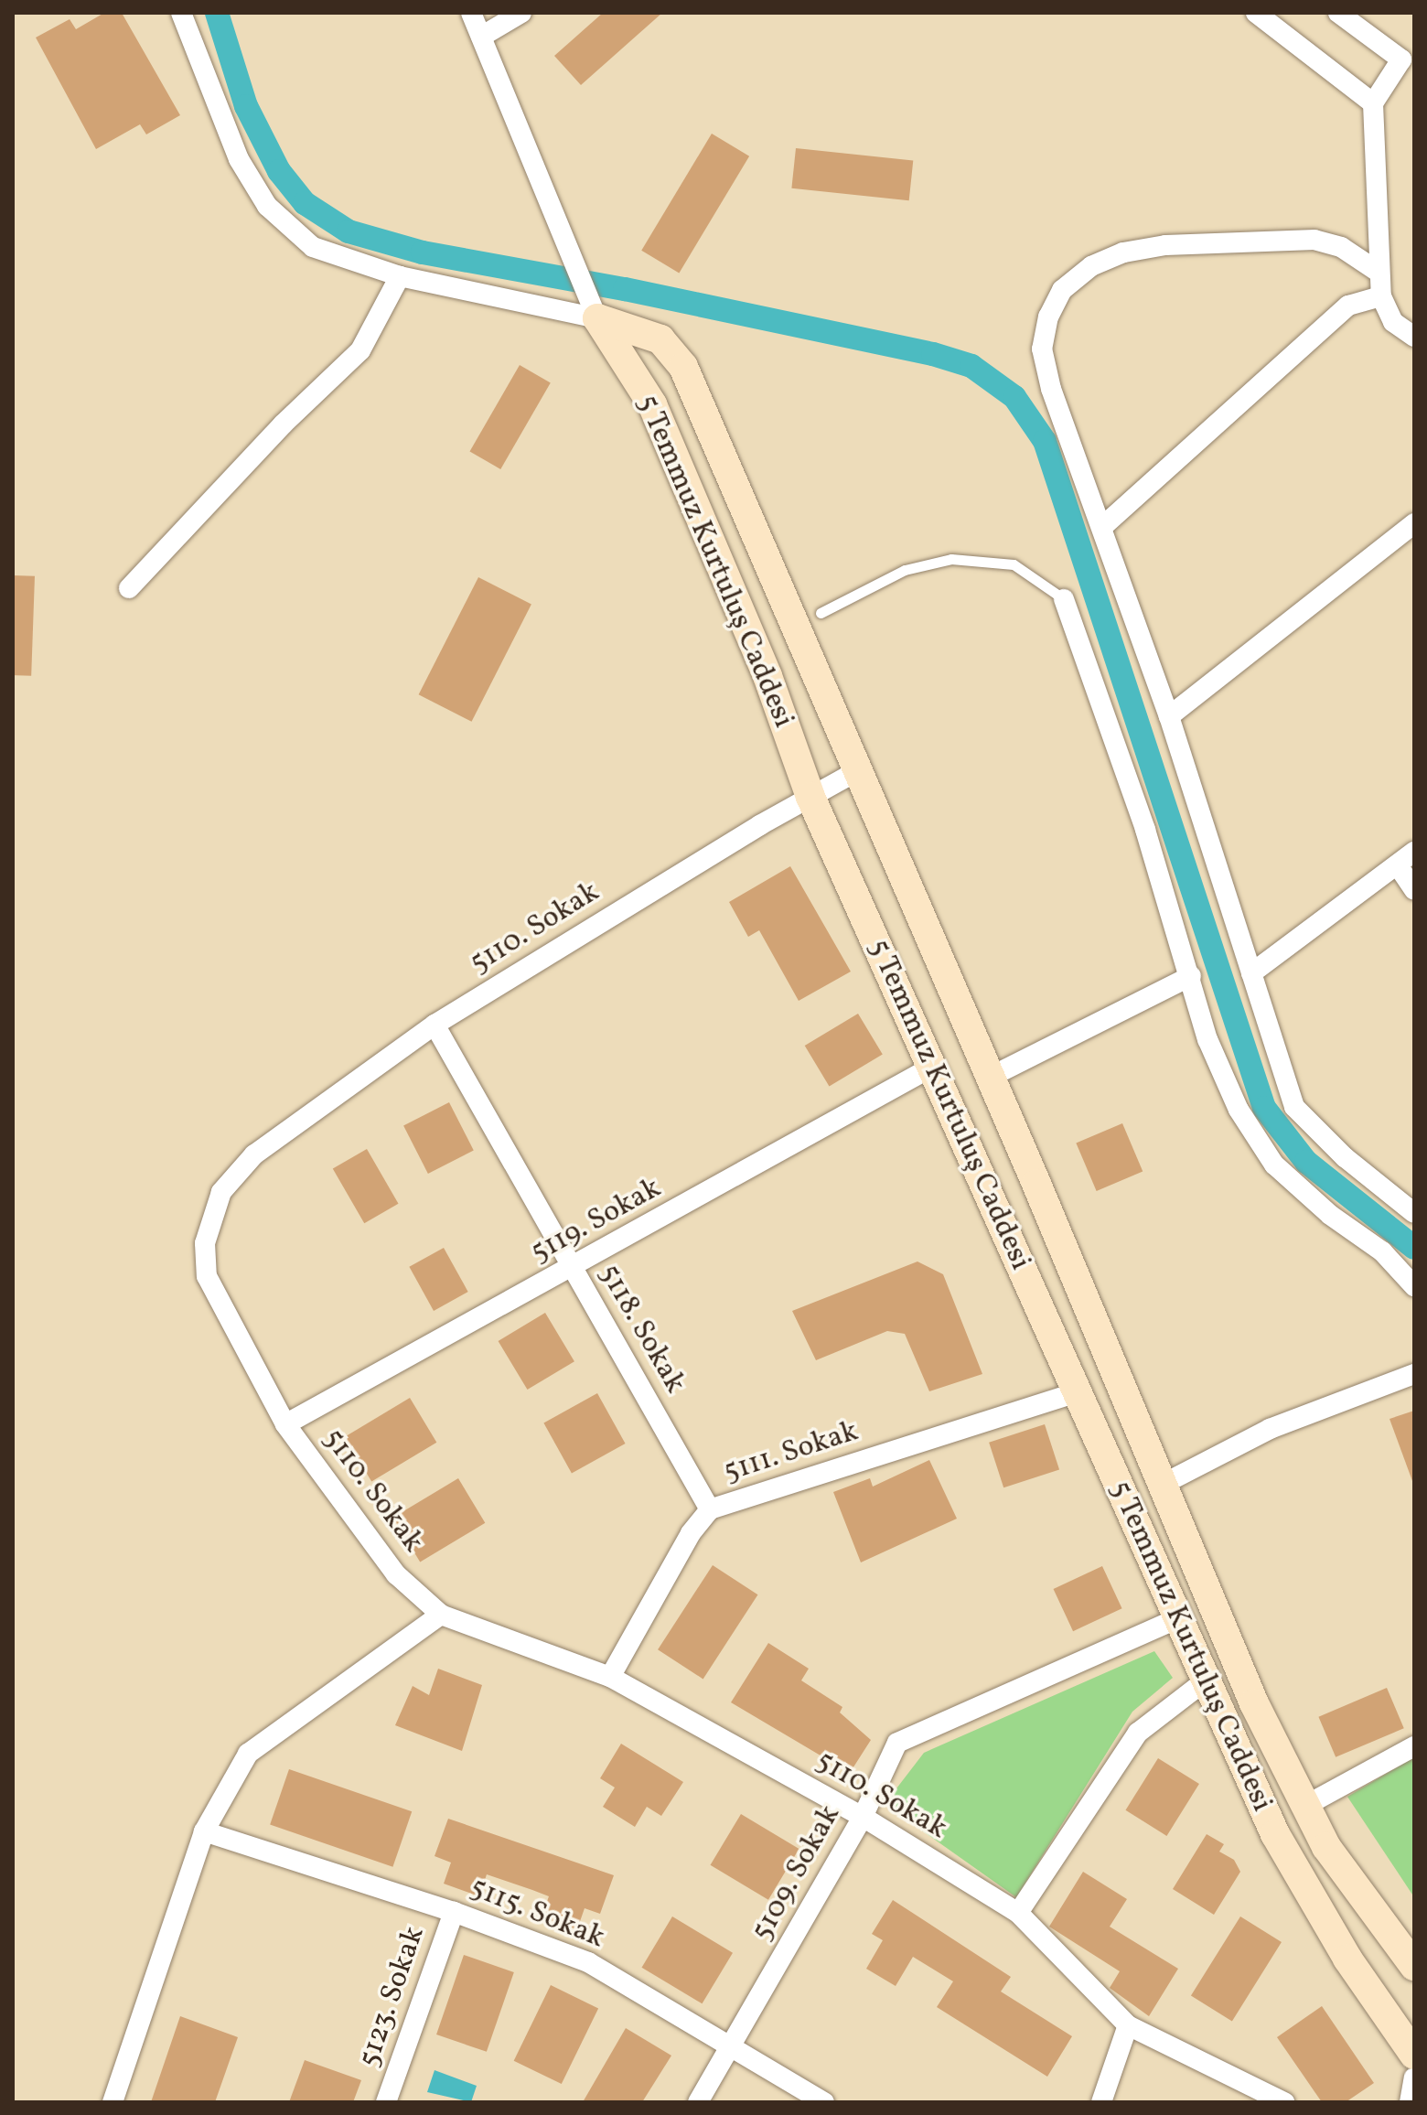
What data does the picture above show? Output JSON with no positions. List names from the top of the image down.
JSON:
{
  "streets": {
    "main road": ["5 Temmuz Kurtuluş Caddesi"],
    "street": [
      "5110. Sokak",
      "5119. Sokak",
      "5118. Sokak",
      "5111. Sokak",
      "5109. Sokak",
      "5115. Sokak",
      "5123. Sokak"
    ]
  },
  "crossings": [
    ["5 Temmuz Kurtuluş Caddesi", "5110. Sokak"],
    ["5 Temmuz Kurtuluş Caddesi", "5119. Sokak"],
    ["5 Temmuz Kurtuluş Caddesi", "5111. Sokak"],
    ["5 Temmuz Kurtuluş Caddesi", "5109. Sokak"],
    ["5110. Sokak", "5119. Sokak"],
    ["5110. Sokak", "5118. Sokak"],
    ["5110. Sokak", "5111. Sokak"],
    ["5110. Sokak", "5109. Sokak"],
    ["5119. Sokak", "5118. Sokak"],
    ["5118. Sokak", "5111. Sokak"],
    ["5109. Sokak", "5115. Sokak"],
    ["5115. Sokak", "5123. Sokak"]
  ]
}
